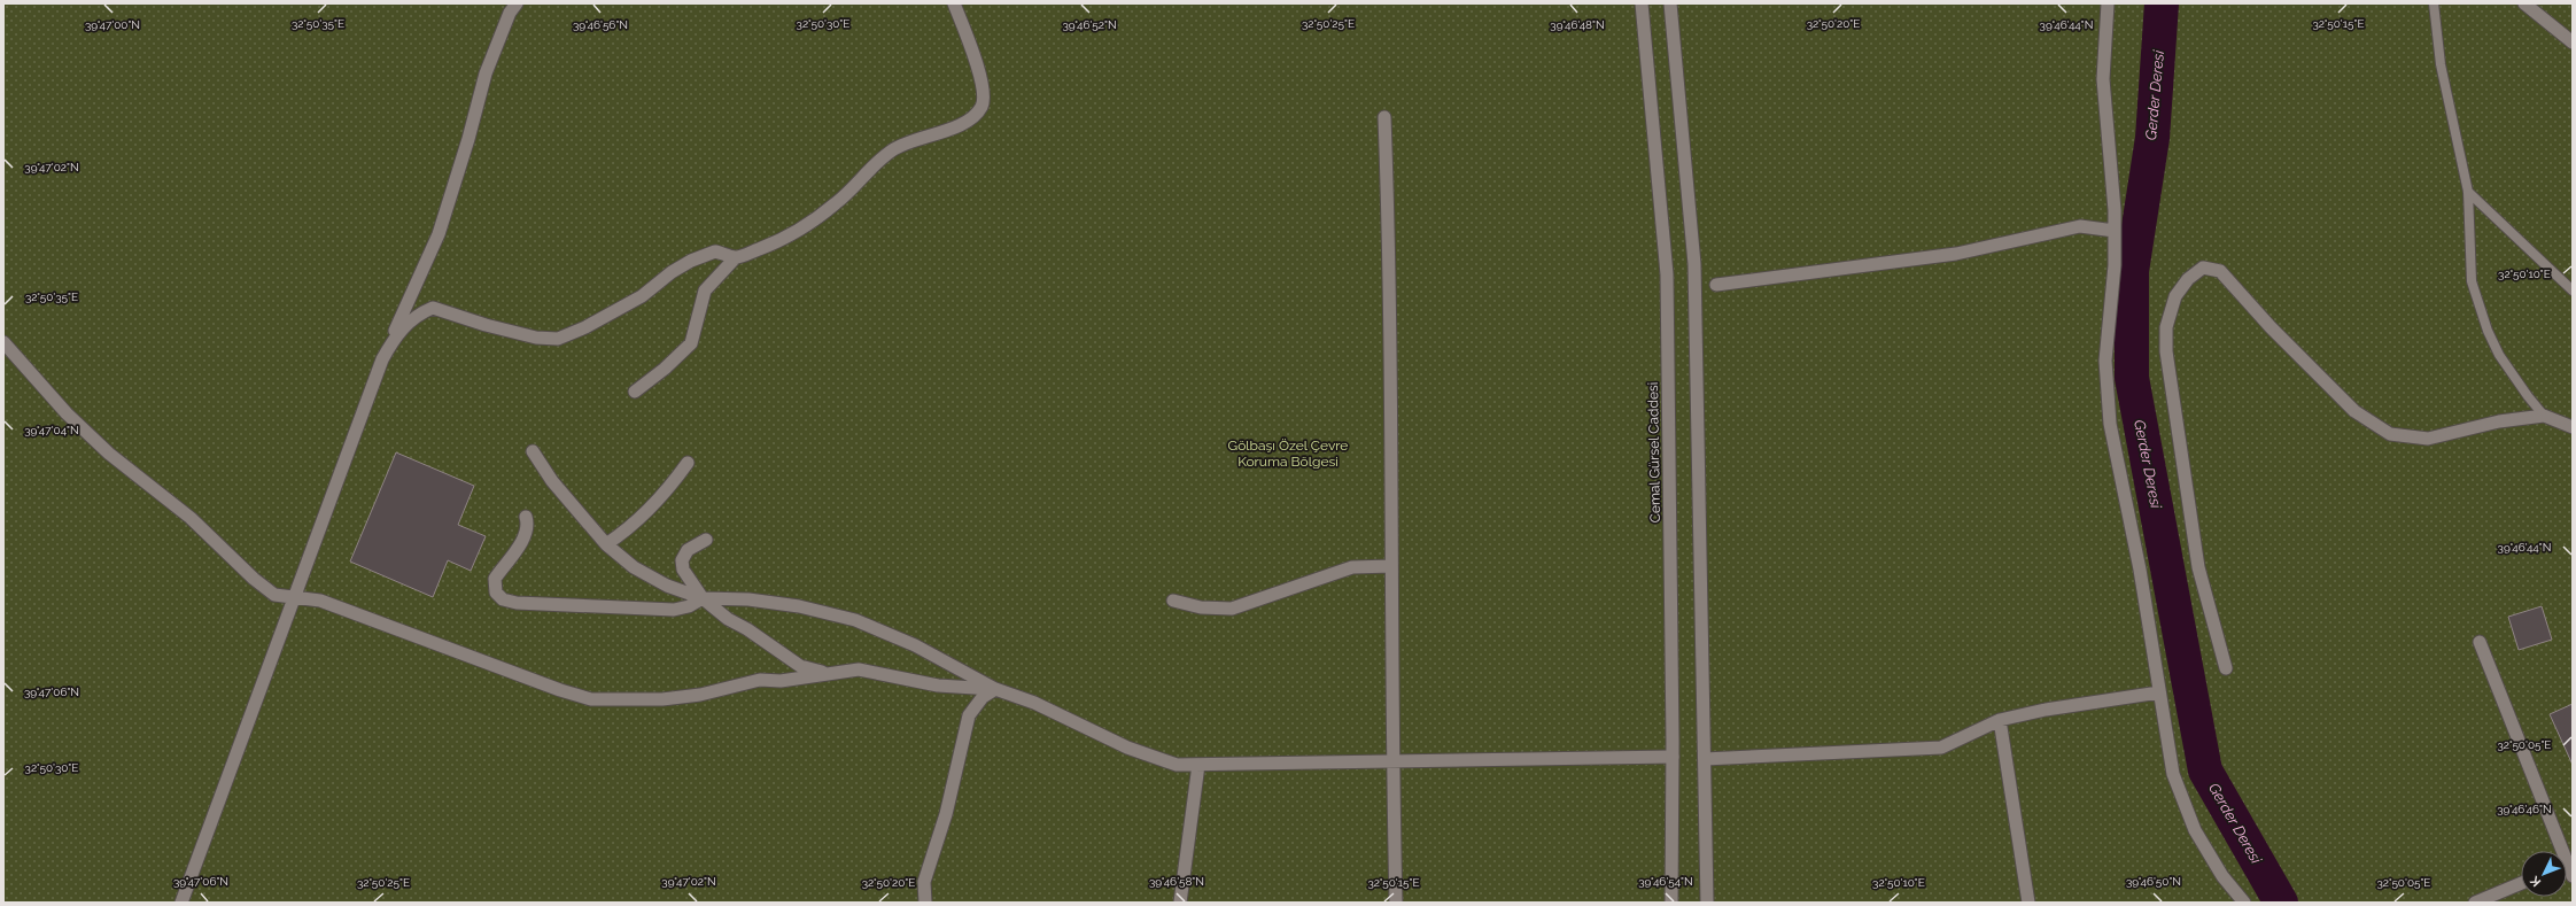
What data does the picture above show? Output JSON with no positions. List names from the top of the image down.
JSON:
{
  "streets": {
    "street": ["Cemal Gürsel Caddesi"]
  },
  "water": ["Gerder Deresi"],
  "parks": ["Gölbaşı Özel Çevre Koruma Bölgesi"],
  "north": "bottom left",
  "coordinates": [
    "32°50'35\"E",
    "32°50'30\"E",
    "32°50'25\"E",
    "32°50'20\"E",
    "32°50'15\"E",
    "39°47'00\"N",
    "39°46'56\"N",
    "39°46'52\"N",
    "39°46'48\"N",
    "39°46'44\"N",
    "39°47'02\"N",
    "32°50'10\"E",
    "39°47'04\"N",
    "39°47'06\"N",
    "32°50'05\"E",
    "39°46'46\"N",
    "39°46'58\"N",
    "39°46'54\"N",
    "39°46'50\"N"
  ]
}
